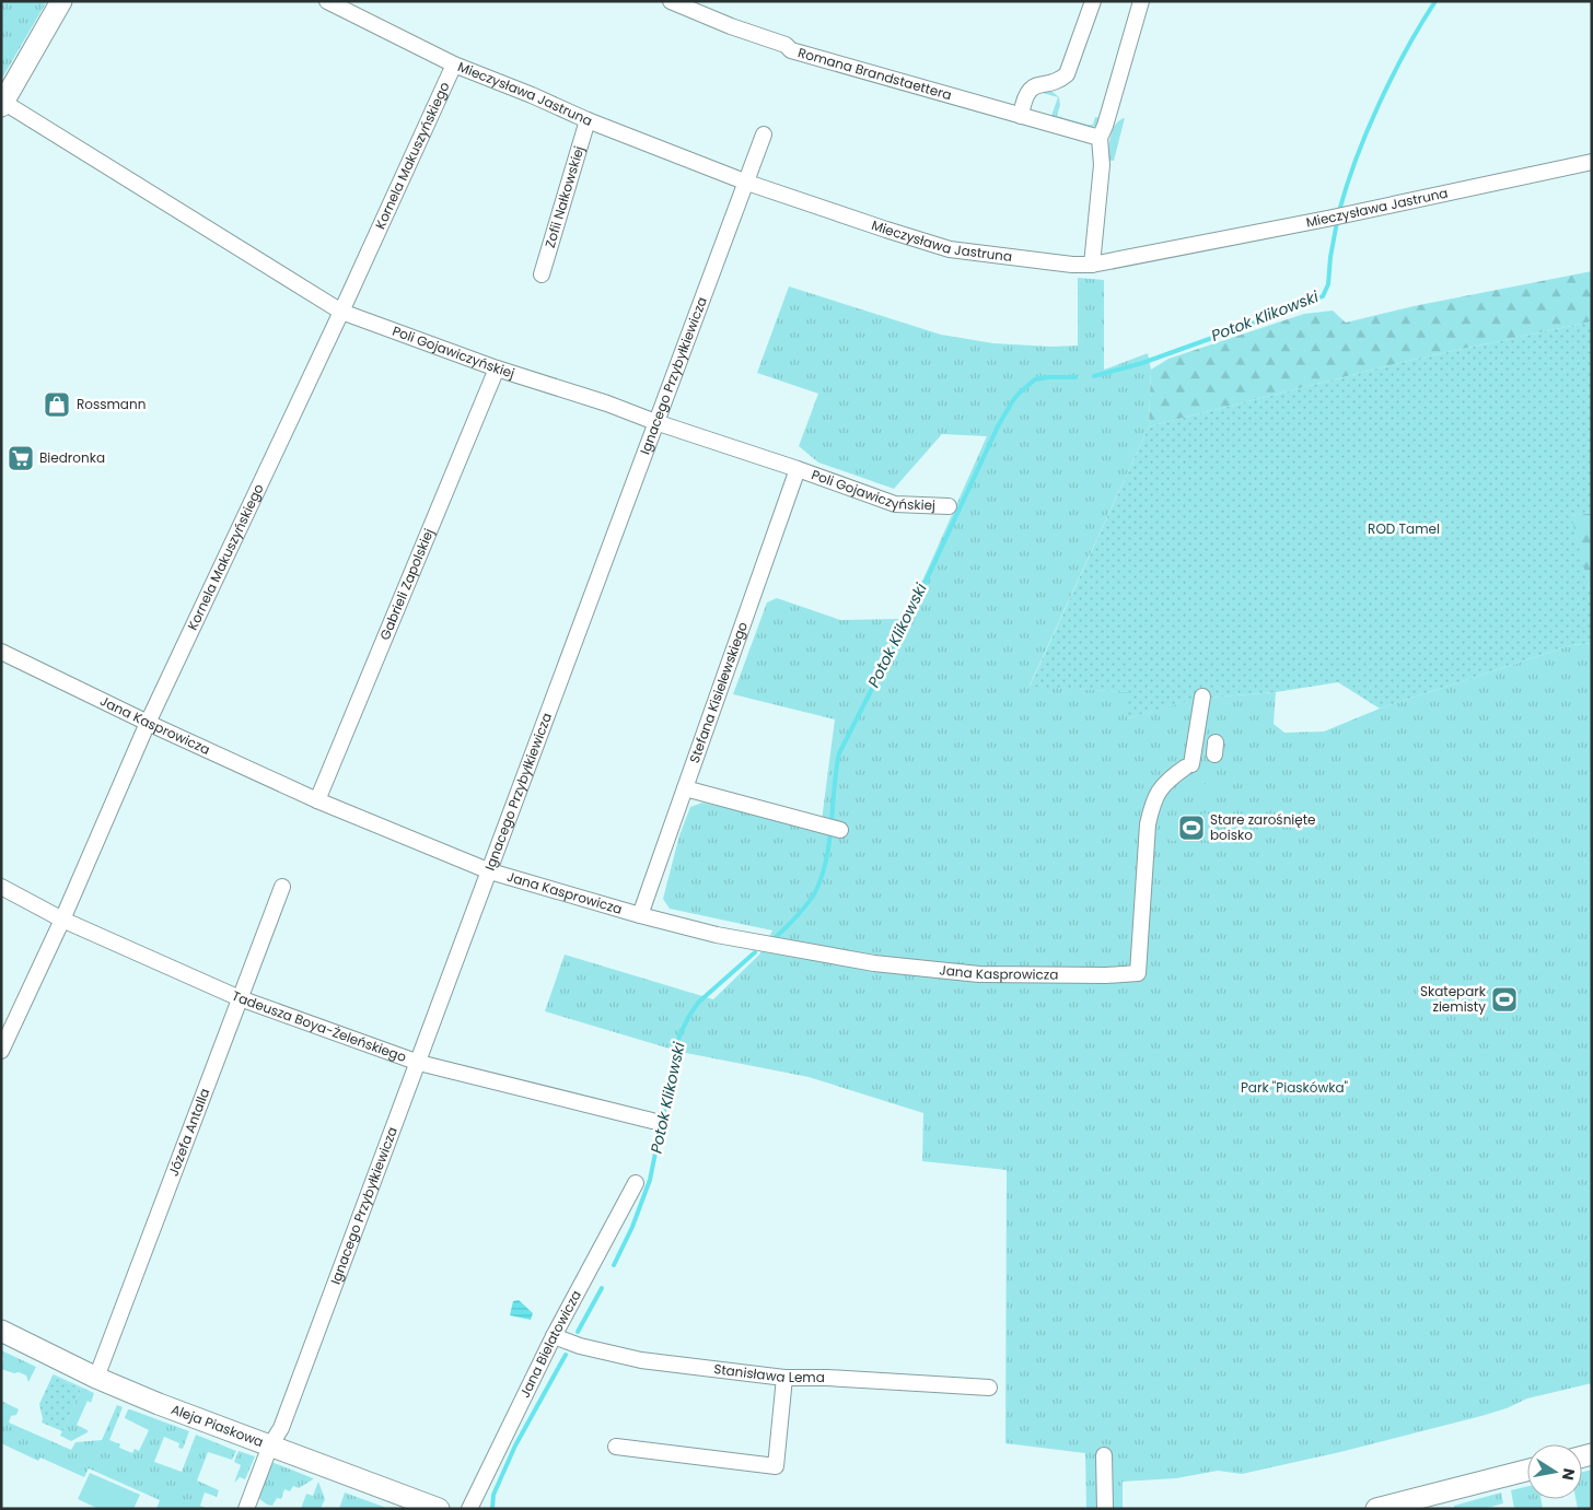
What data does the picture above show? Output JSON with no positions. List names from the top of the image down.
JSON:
{
  "streets": {
    "street": [
      "Romana Brandstaettera",
      "Mieczysława Jastruna",
      "Kornela Makuszyńskiego",
      "Zofii Nałkowskiej",
      "Poli Gojawiczyńskiej",
      "Ignacego Przybyłkiewicza",
      "Gabrieli Zapolskiej",
      "Stefana Kisielewskiego",
      "Jana Kasprowicza",
      "Tadeusza Boya-Żeleńskiego",
      "Józefa Antalla",
      "Jana Bielatowicza",
      "Stanisława Lema",
      "Aleja Piaskowa"
    ]
  },
  "crossings": [
    ["Mieczysława Jastruna", "Kornela Makuszyńskiego"],
    ["Mieczysława Jastruna", "Zofii Nałkowskiej"],
    ["Mieczysława Jastruna", "Ignacego Przybyłkiewicza"],
    ["Kornela Makuszyńskiego", "Poli Gojawiczyńskiej"],
    ["Kornela Makuszyńskiego", "Jana Kasprowicza"],
    ["Kornela Makuszyńskiego", "Tadeusza Boya-Żeleńskiego"],
    ["Poli Gojawiczyńskiej", "Ignacego Przybyłkiewicza"],
    ["Poli Gojawiczyńskiej", "Gabrieli Zapolskiej"],
    ["Poli Gojawiczyńskiej", "Stefana Kisielewskiego"],
    ["Ignacego Przybyłkiewicza", "Jana Kasprowicza"],
    ["Ignacego Przybyłkiewicza", "Tadeusza Boya-Żeleńskiego"],
    ["Ignacego Przybyłkiewicza", "Aleja Piaskowa"],
    ["Gabrieli Zapolskiej", "Jana Kasprowicza"],
    ["Stefana Kisielewskiego", "Jana Kasprowicza"],
    ["Tadeusza Boya-Żeleńskiego", "Józefa Antalla"],
    ["Józefa Antalla", "Aleja Piaskowa"],
    ["Jana Bielatowicza", "Stanisława Lema"]
  ],
  "water": ["Potok Klikowski"],
  "parks": ["ROD Tamel", "Park \"Piaskówka\""],
  "places": {
    "shop": ["Rossmann"],
    "supermarket": ["Biedronka"],
    "sports": ["Stare zarośnięte boisko", "Skatepark ziemisty"]
  },
  "north": "right"
}
